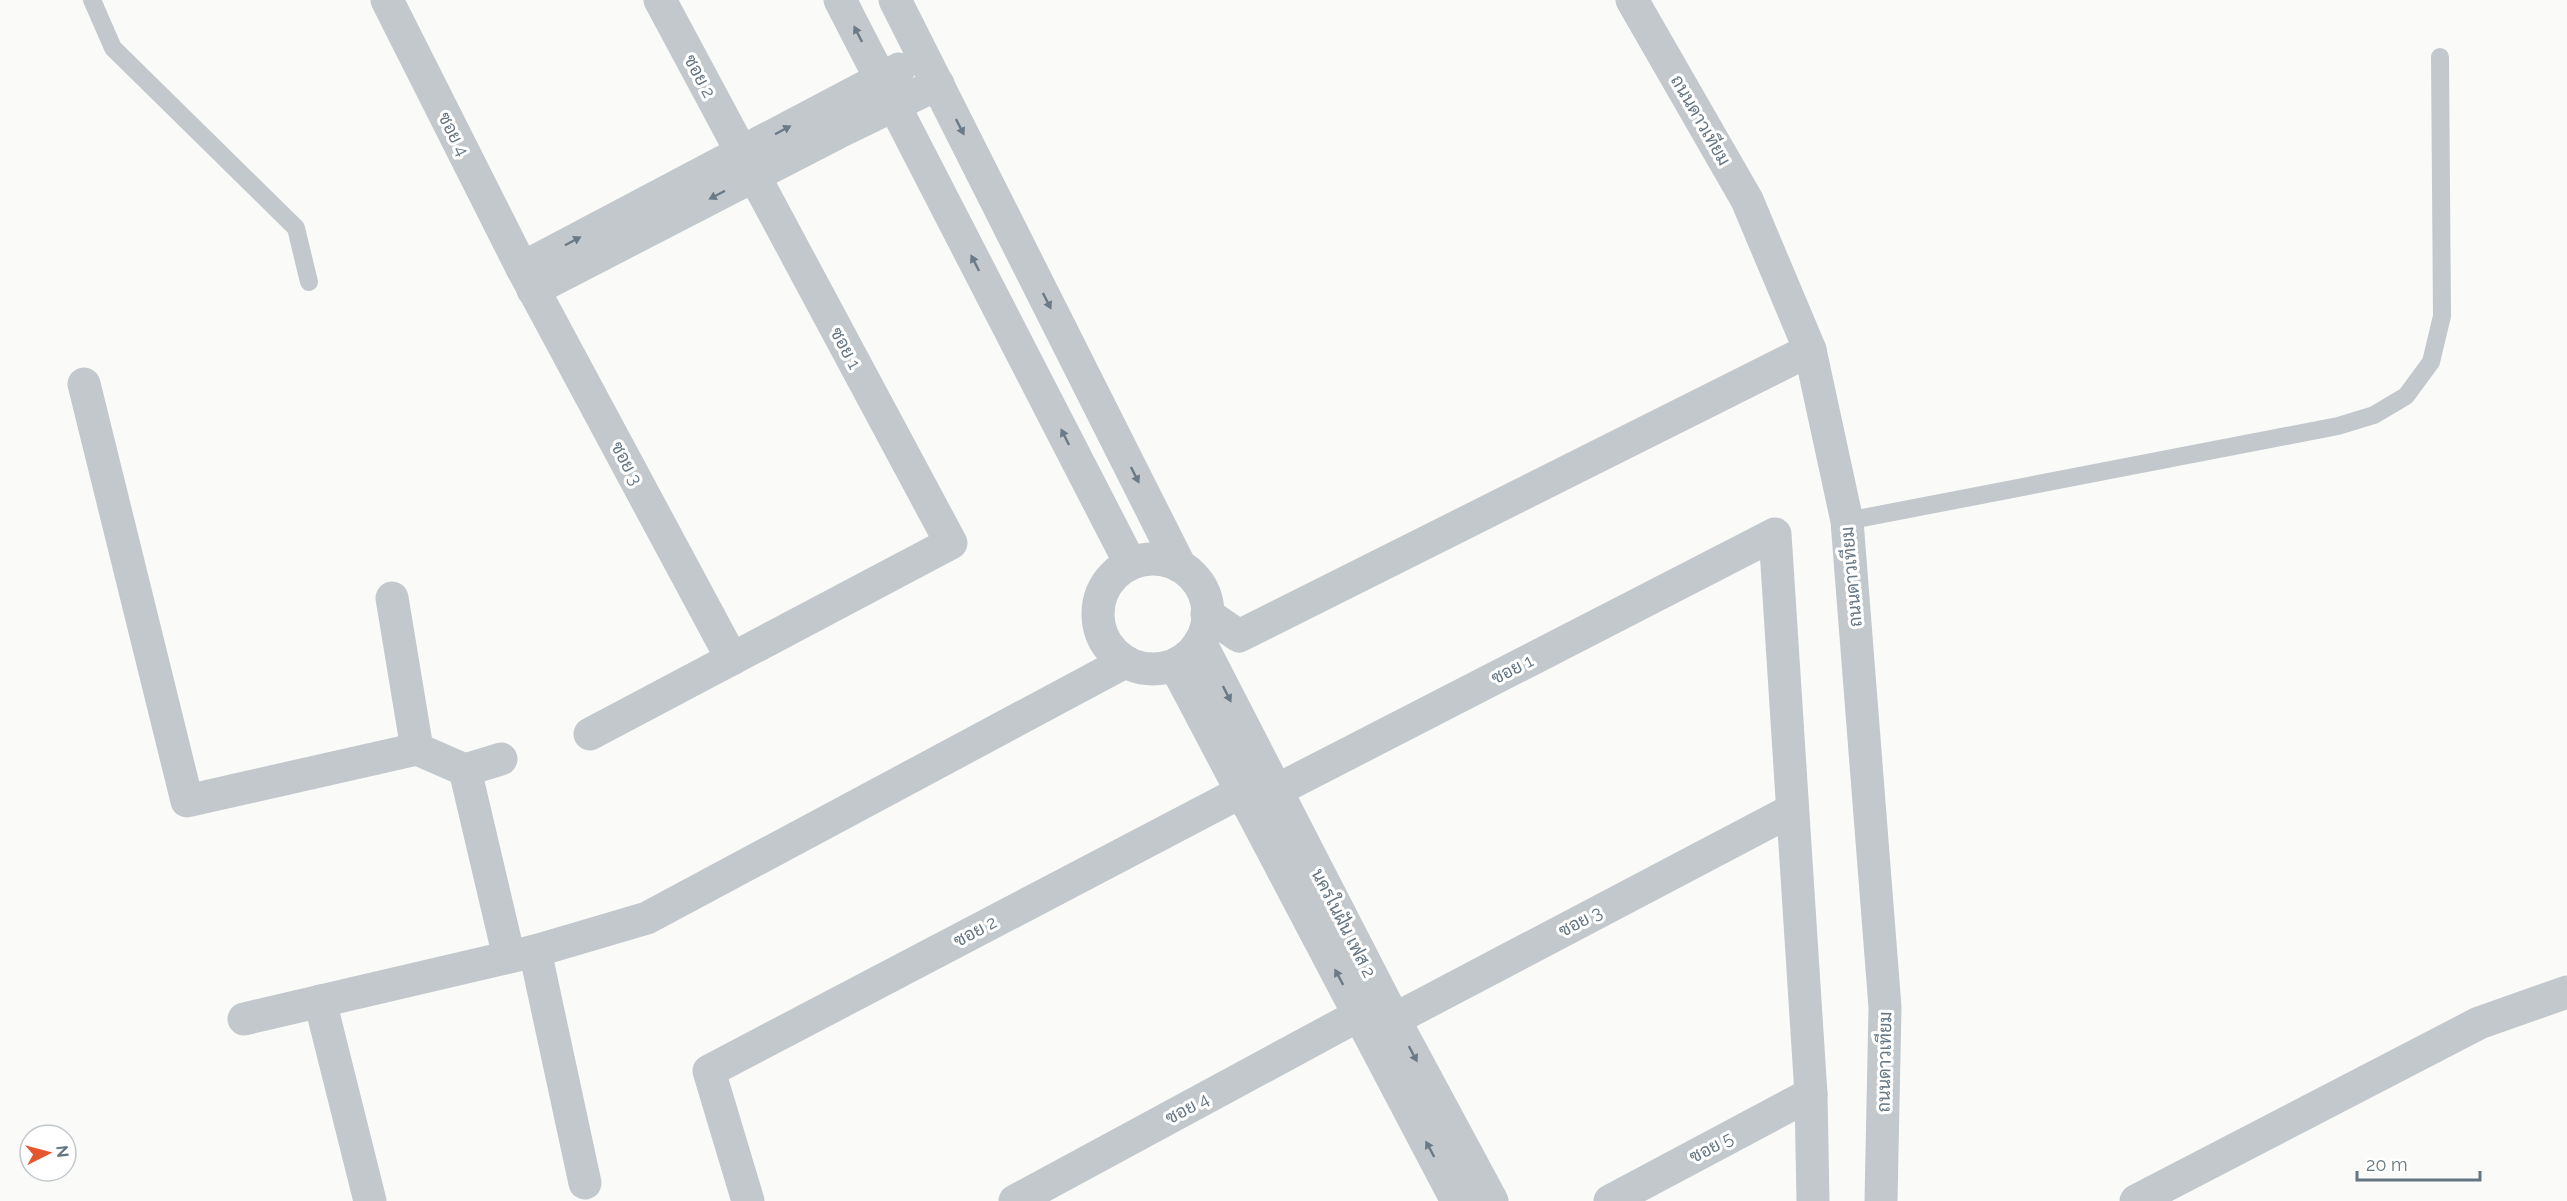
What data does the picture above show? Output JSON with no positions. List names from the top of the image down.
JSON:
{
  "streets": {
    "street": [
      "ซอย 2",
      "ถนนดาวเทียม",
      "ซอย 4",
      "ซอย 1",
      "ซอย 3",
      "นครในฝัน เฟส 2",
      "ซอย 5"
    ]
  },
  "crossings": [
    ["ซอย 2", "ซอย 1"],
    ["ซอย 2", "นครในฝัน เฟส 2"],
    ["ซอย 4", "ซอย 3"],
    ["ซอย 4", "นครในฝัน เฟส 2"],
    ["ซอย 1", "ซอย 3"],
    ["ซอย 1", "นครในฝัน เฟส 2"],
    ["ซอย 3", "นครในฝัน เฟส 2"]
  ],
  "scale_bar": "20 m",
  "north": "right"
}
